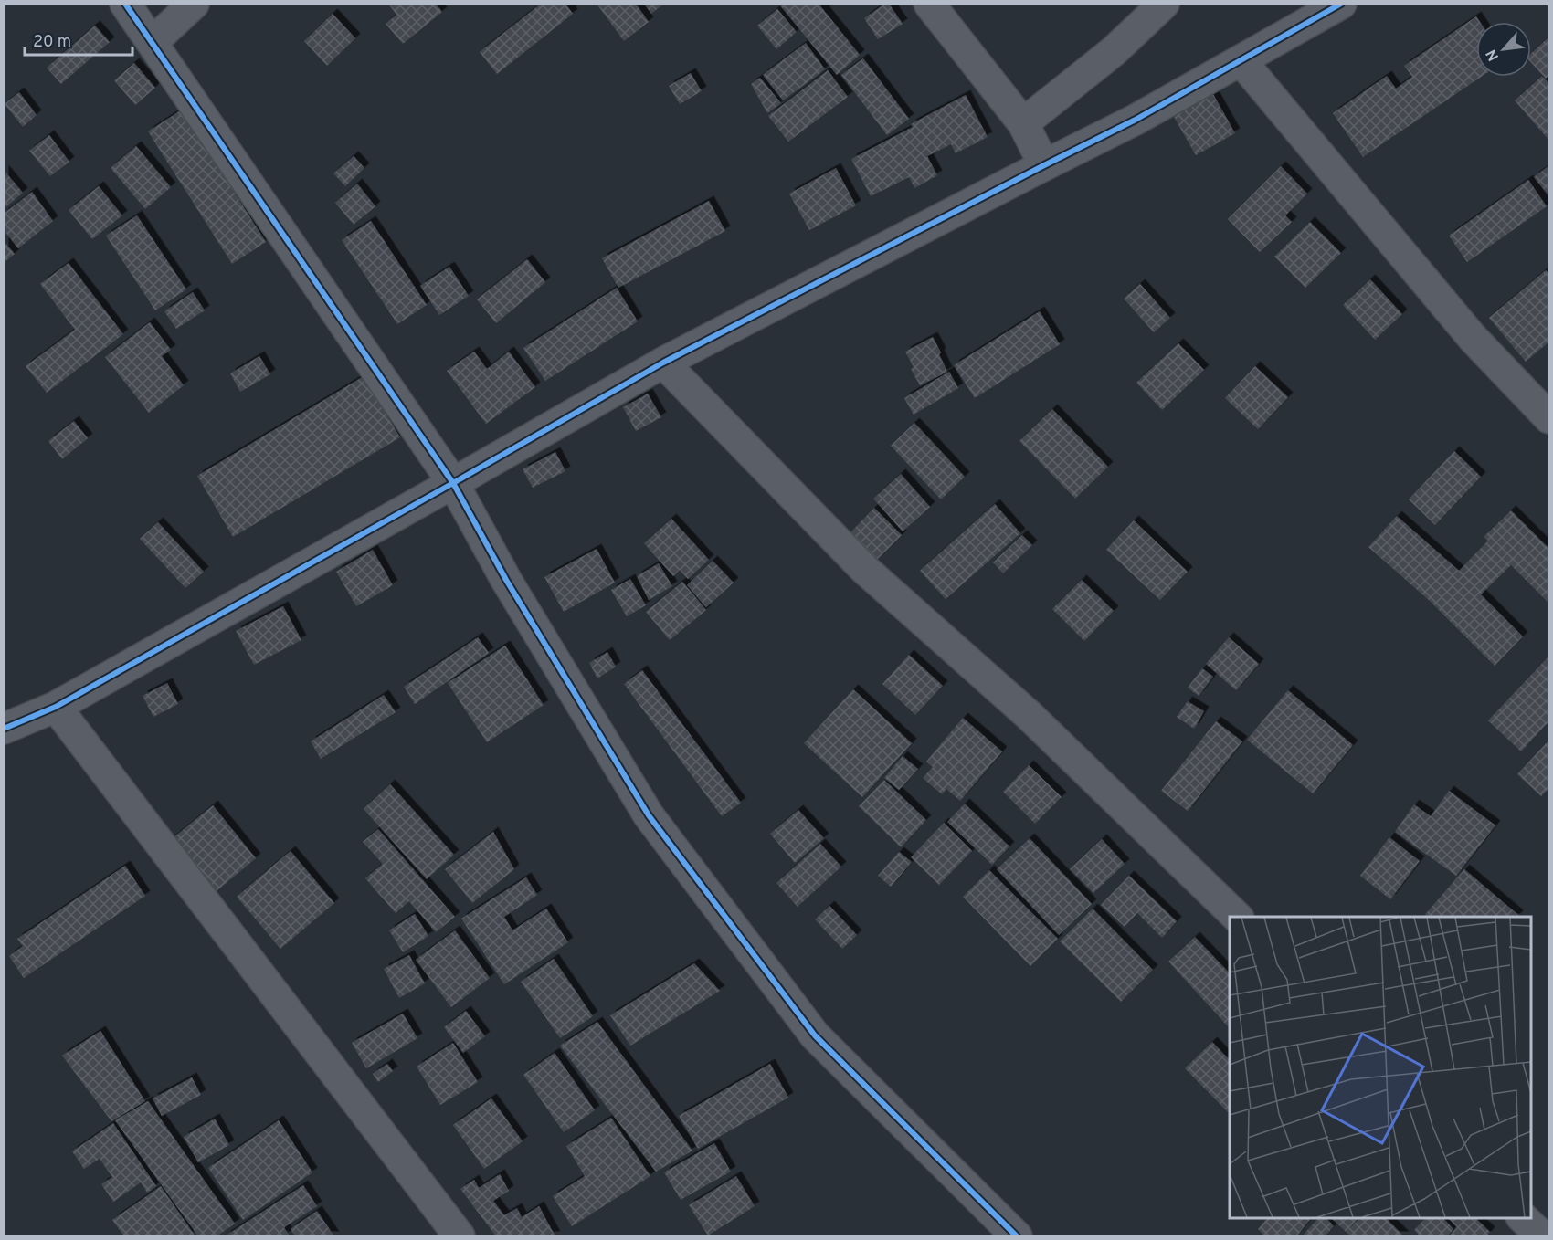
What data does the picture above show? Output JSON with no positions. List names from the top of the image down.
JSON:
{
  "scale_bar": "20 m",
  "north": "bottom left"
}
